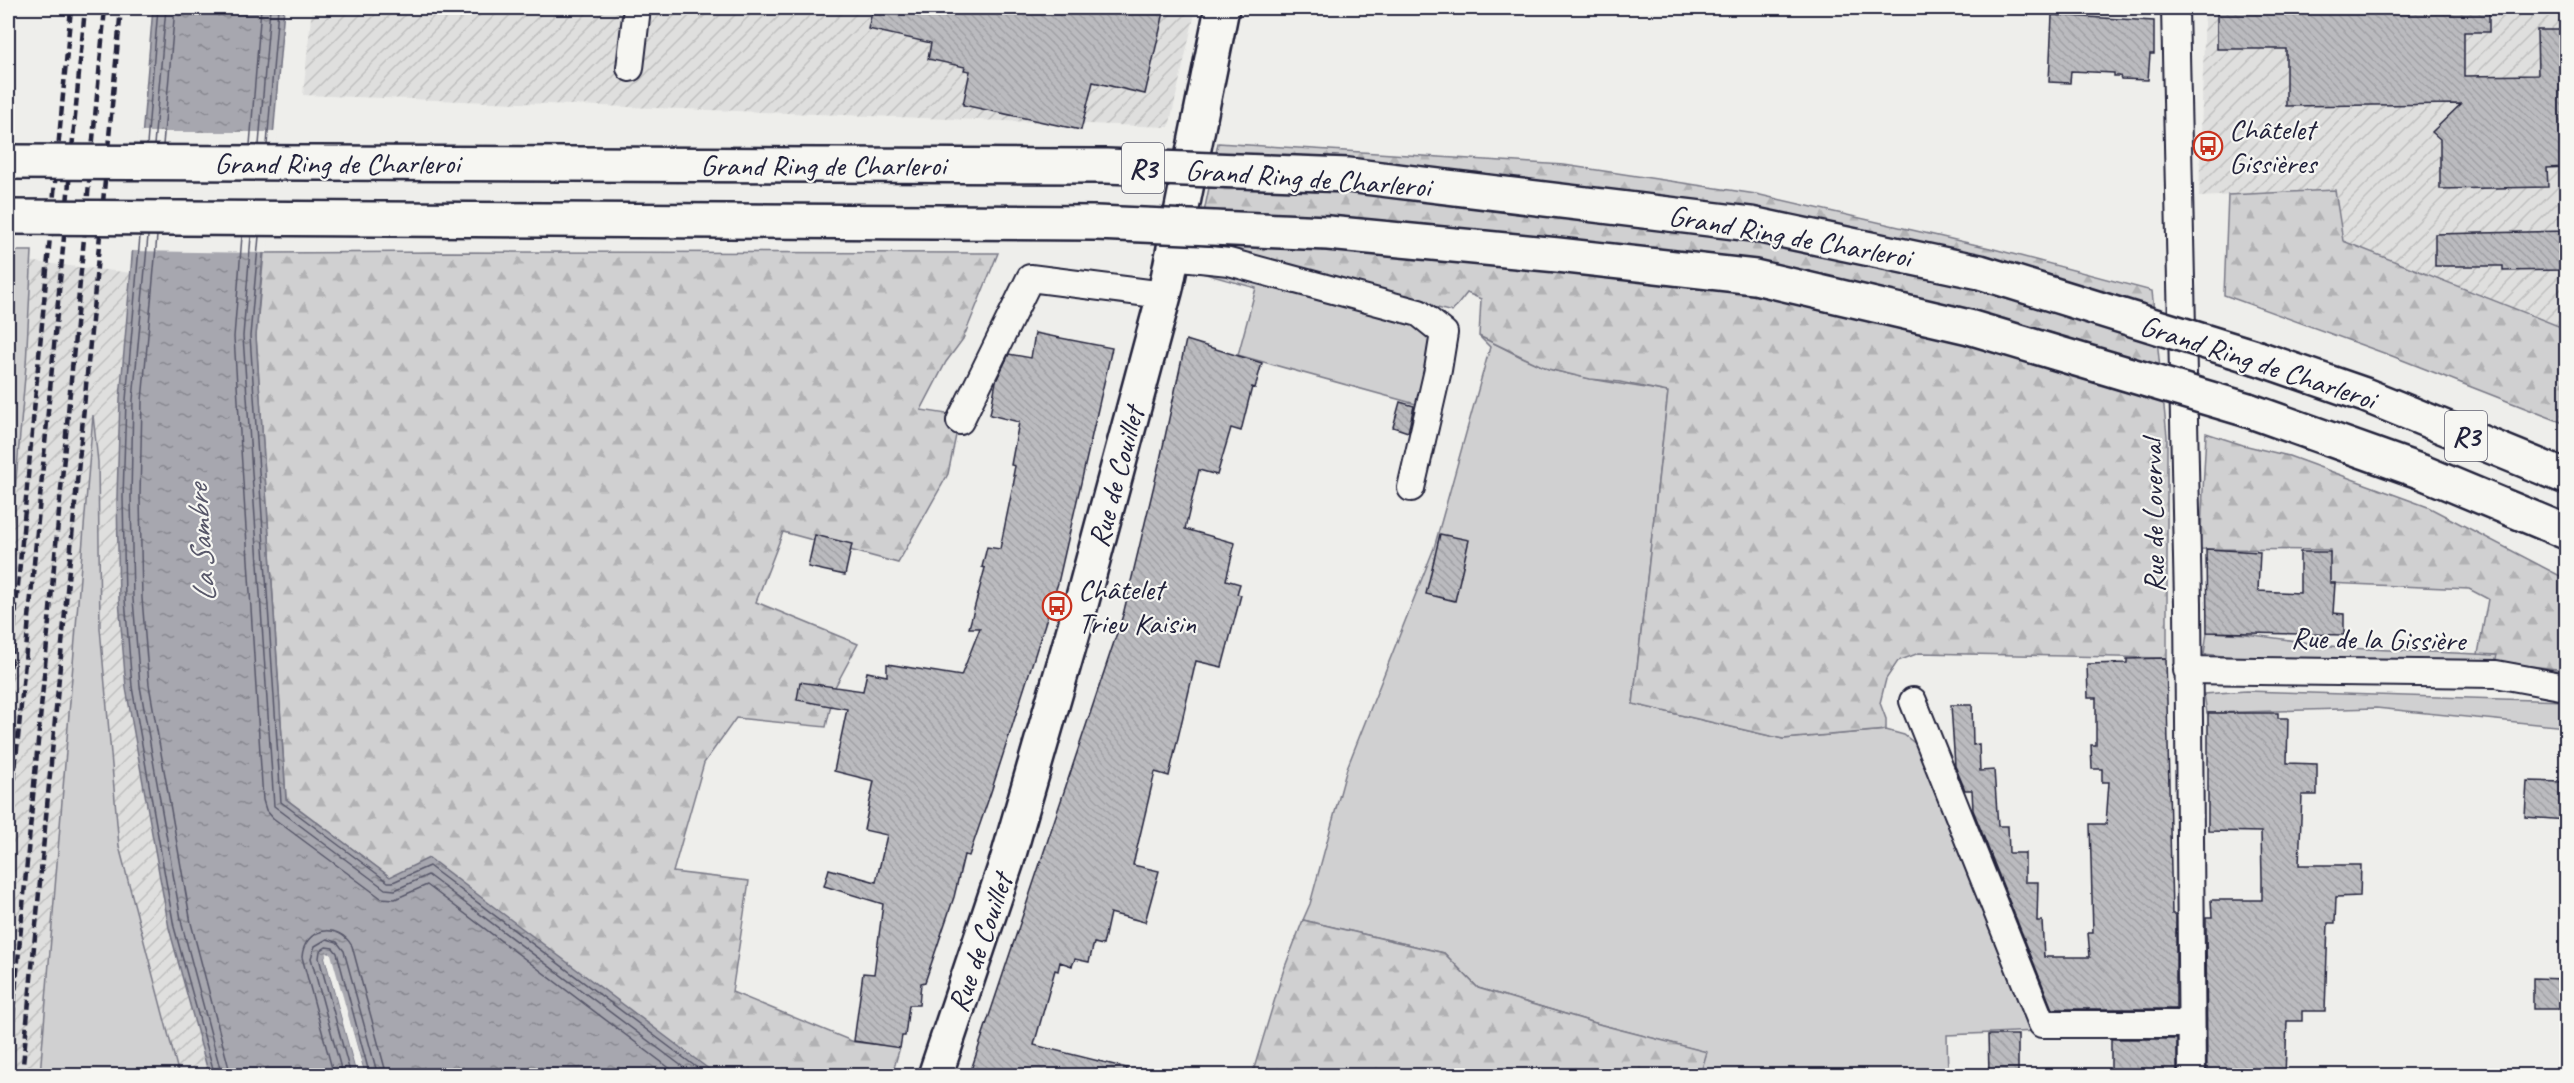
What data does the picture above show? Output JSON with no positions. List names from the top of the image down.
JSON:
{
  "streets": {
    "main road": ["Grand Ring de Charleroi", "R3", "Rue de Couillet"],
    "street": ["Rue de Loverval", "Rue de la Gissière"]
  },
  "crossings": [
    ["Rue de Loverval", "Rue de la Gissière"]
  ],
  "water": ["La Sambre"],
  "places": {
    "bus stop": ["Châtelet Gissières", "Châtelet Trieu Kaisin"]
  }
}
